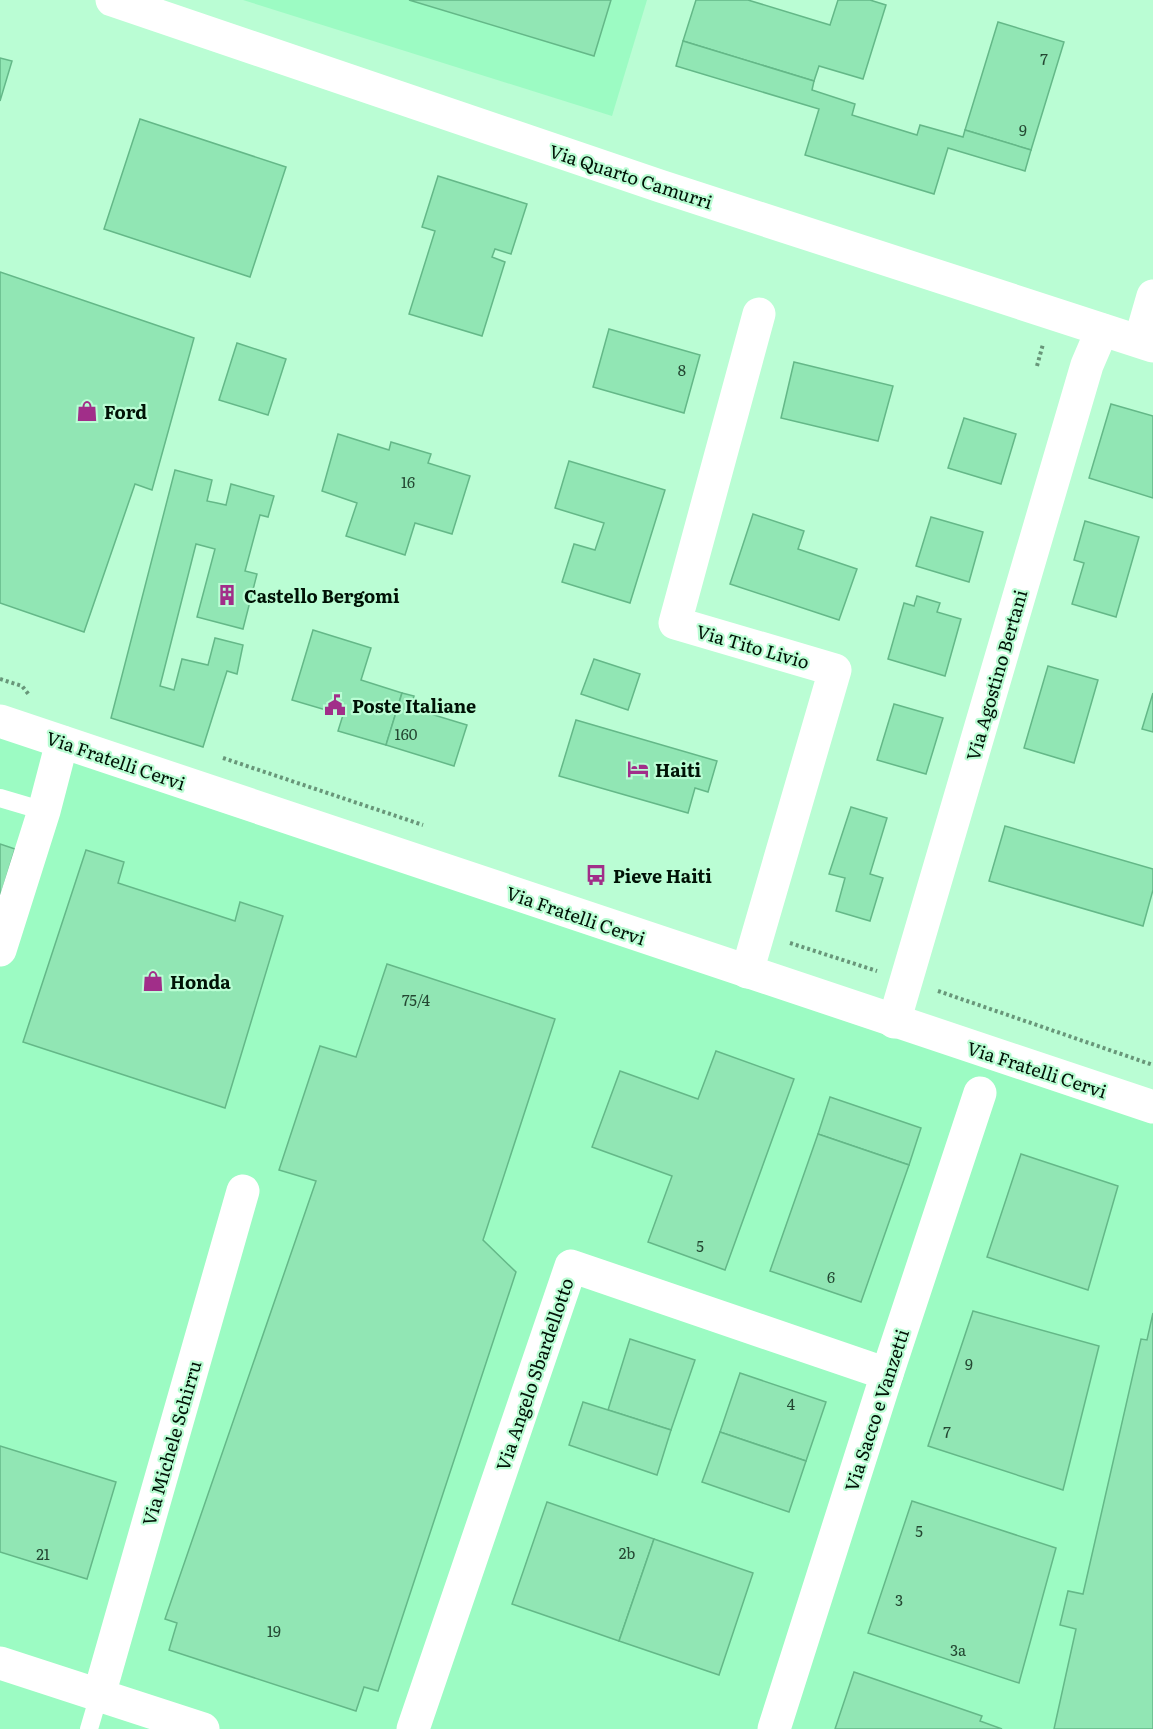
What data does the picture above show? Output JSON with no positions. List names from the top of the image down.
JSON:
{
  "streets": {
    "street": [
      "Via Quarto Camurri",
      "Via Tito Livio",
      "Via Agostino Bertani",
      "Via Fratelli Cervi",
      "Via Angelo Sbardellotto",
      "Via Sacco e Vanzetti",
      "Via Michele Schirru"
    ]
  },
  "crossings": [
    ["Via Quarto Camurri", "Via Agostino Bertani"],
    ["Via Tito Livio", "Via Fratelli Cervi"],
    ["Via Agostino Bertani", "Via Fratelli Cervi"],
    ["Via Angelo Sbardellotto", "Via Sacco e Vanzetti"]
  ],
  "places": {
    "shop": ["Ford", "Honda"],
    "building": ["Castello Bergomi"],
    "public building": ["Poste Italiane"],
    "hotel": ["Haiti"],
    "bus stop": ["Pieve Haiti"]
  },
  "house_numbers": [
    "7",
    "9",
    "8",
    "16",
    "160",
    "75/4",
    "5",
    "6",
    "9",
    "4",
    "7",
    "5",
    "2b",
    "21",
    "3",
    "19",
    "3a"
  ]
}
